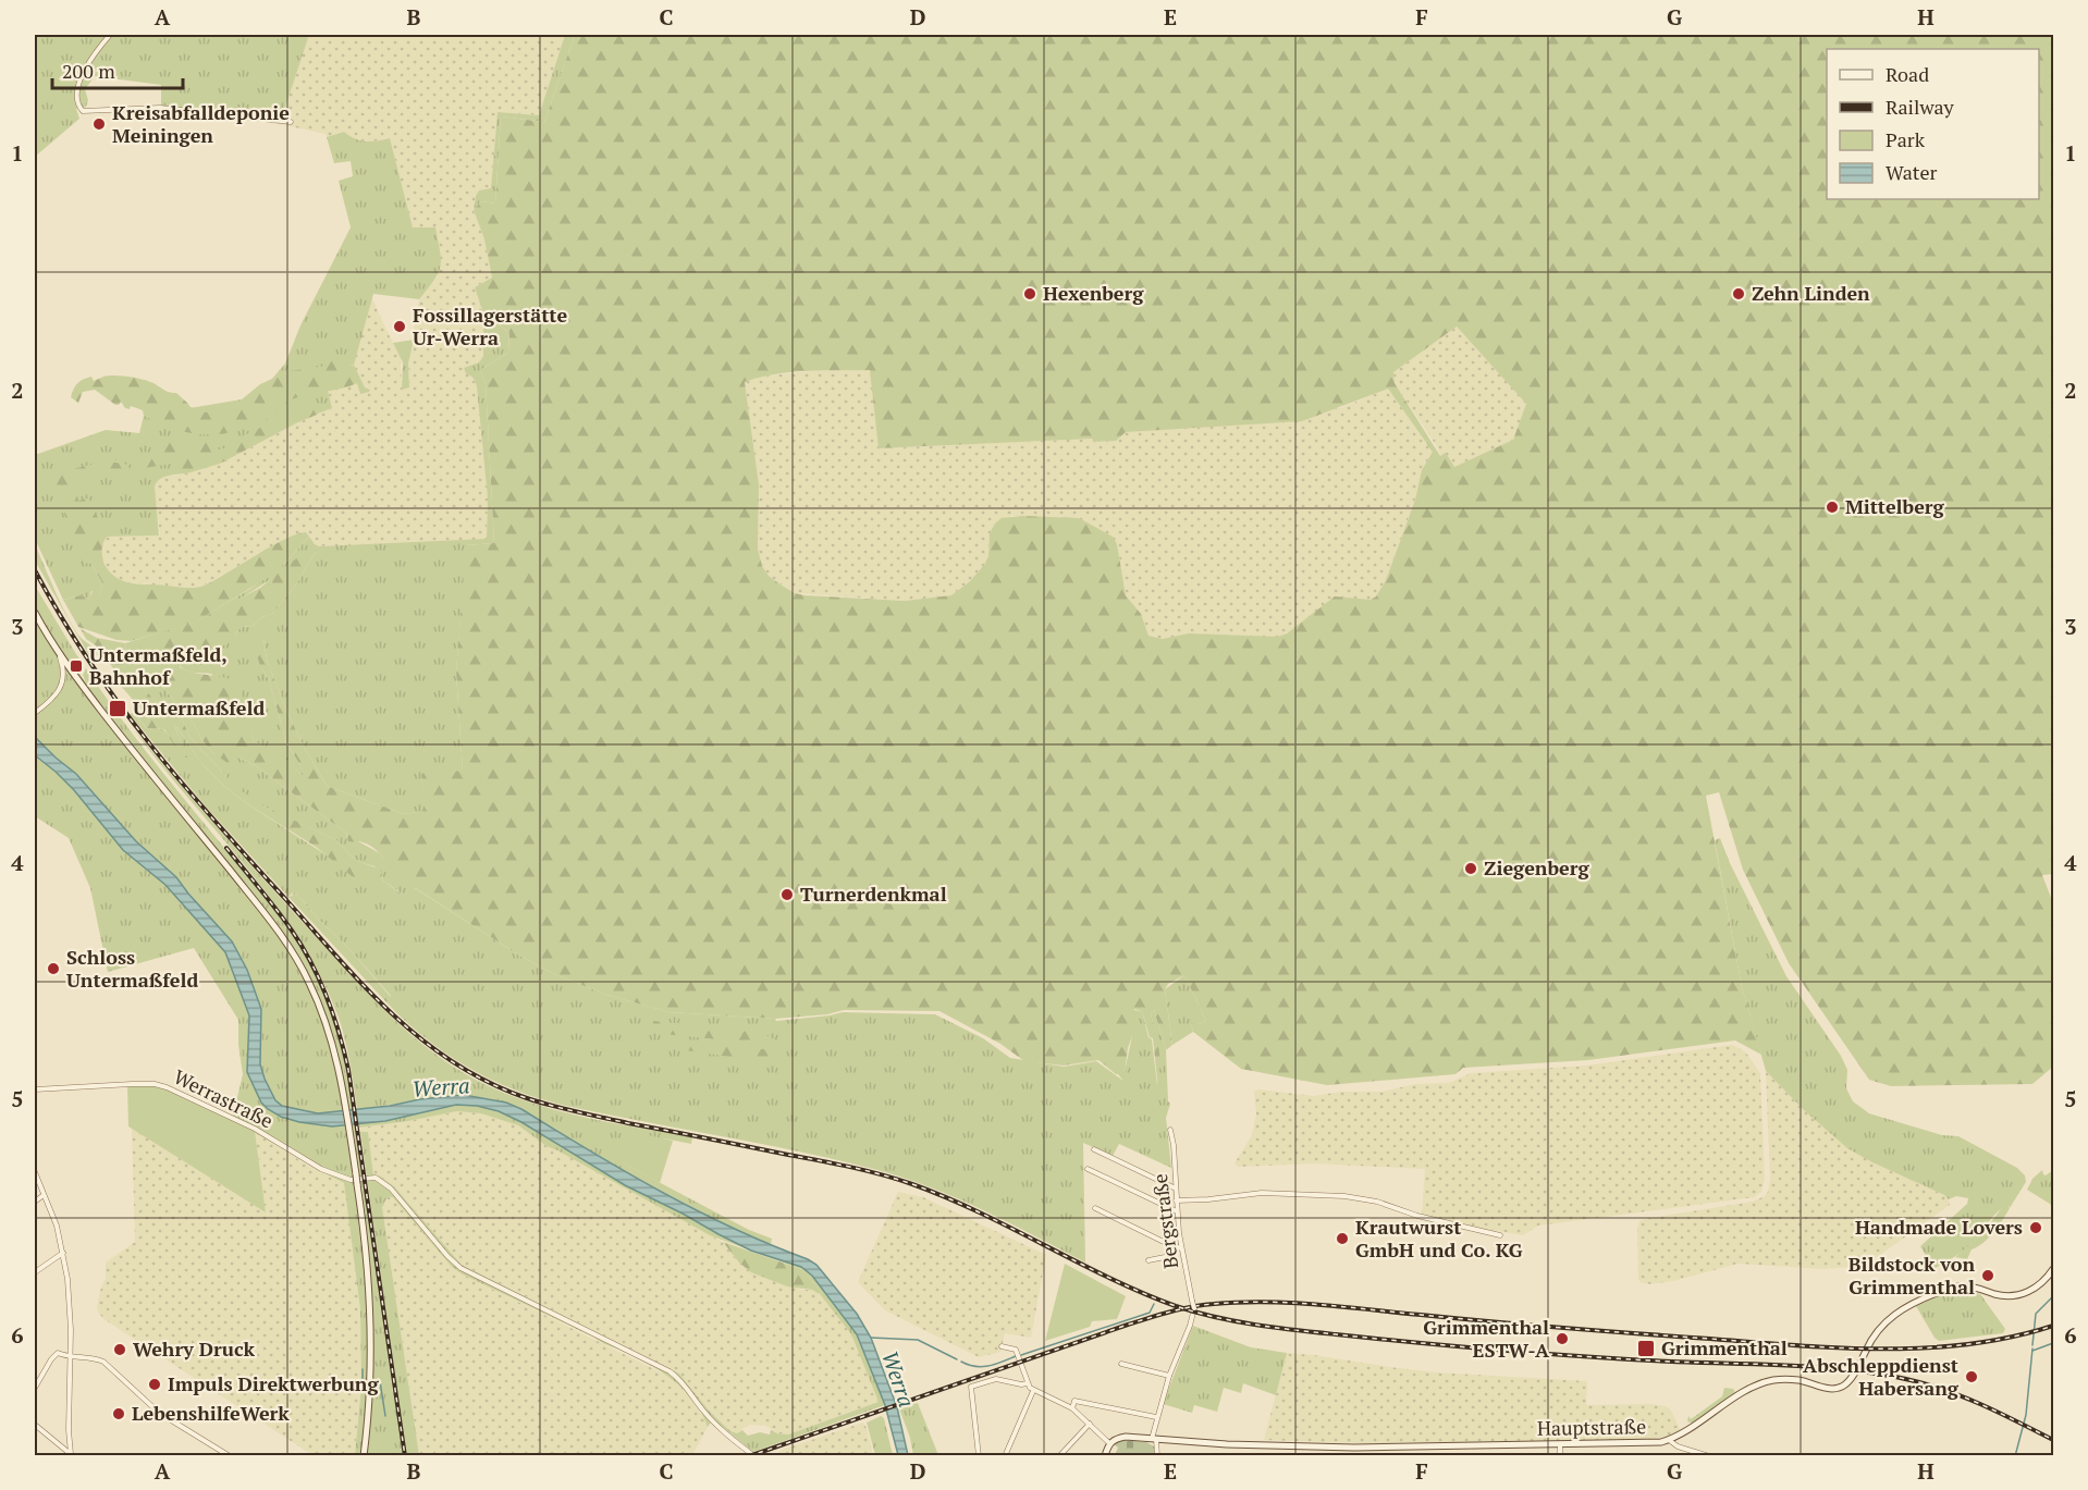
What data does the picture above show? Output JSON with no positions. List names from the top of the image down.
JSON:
{
  "streets": {
    "main road": ["Hauptstraße"],
    "street": ["Werrastraße", "Bergstraße"]
  },
  "water": ["Werra"],
  "places": {
    "other": [
      "Kreisabfalldeponie Meiningen",
      "Hexenberg",
      "Zehn Linden",
      "Fossillagerstätte Ur-Werra",
      "Mittelberg",
      "Ziegenberg",
      "Turnerdenkmal",
      "Schloss Untermaßfeld",
      "Handmade Lovers",
      "Krautwurst GmbH und Co. KG",
      "Bildstock von Grimmenthal",
      "Grimmenthal ESTW-A",
      "Wehry Druck",
      "Abschleppdienst Habersang",
      "Impuls Direktwerbung",
      "LebenshilfeWerk"
    ],
    "transit": ["Untermaßfeld, Bahnhof", "Untermaßfeld", "Grimmenthal"]
  },
  "legend": [
    "Road",
    "Railway",
    "Park",
    "Water"
  ],
  "scale_bar": "200 m",
  "grid": {
    "columns": [
      "A",
      "B",
      "C",
      "D",
      "E",
      "F",
      "G",
      "H"
    ],
    "rows": [
      "1",
      "2",
      "3",
      "4",
      "5",
      "6"
    ]
  }
}
